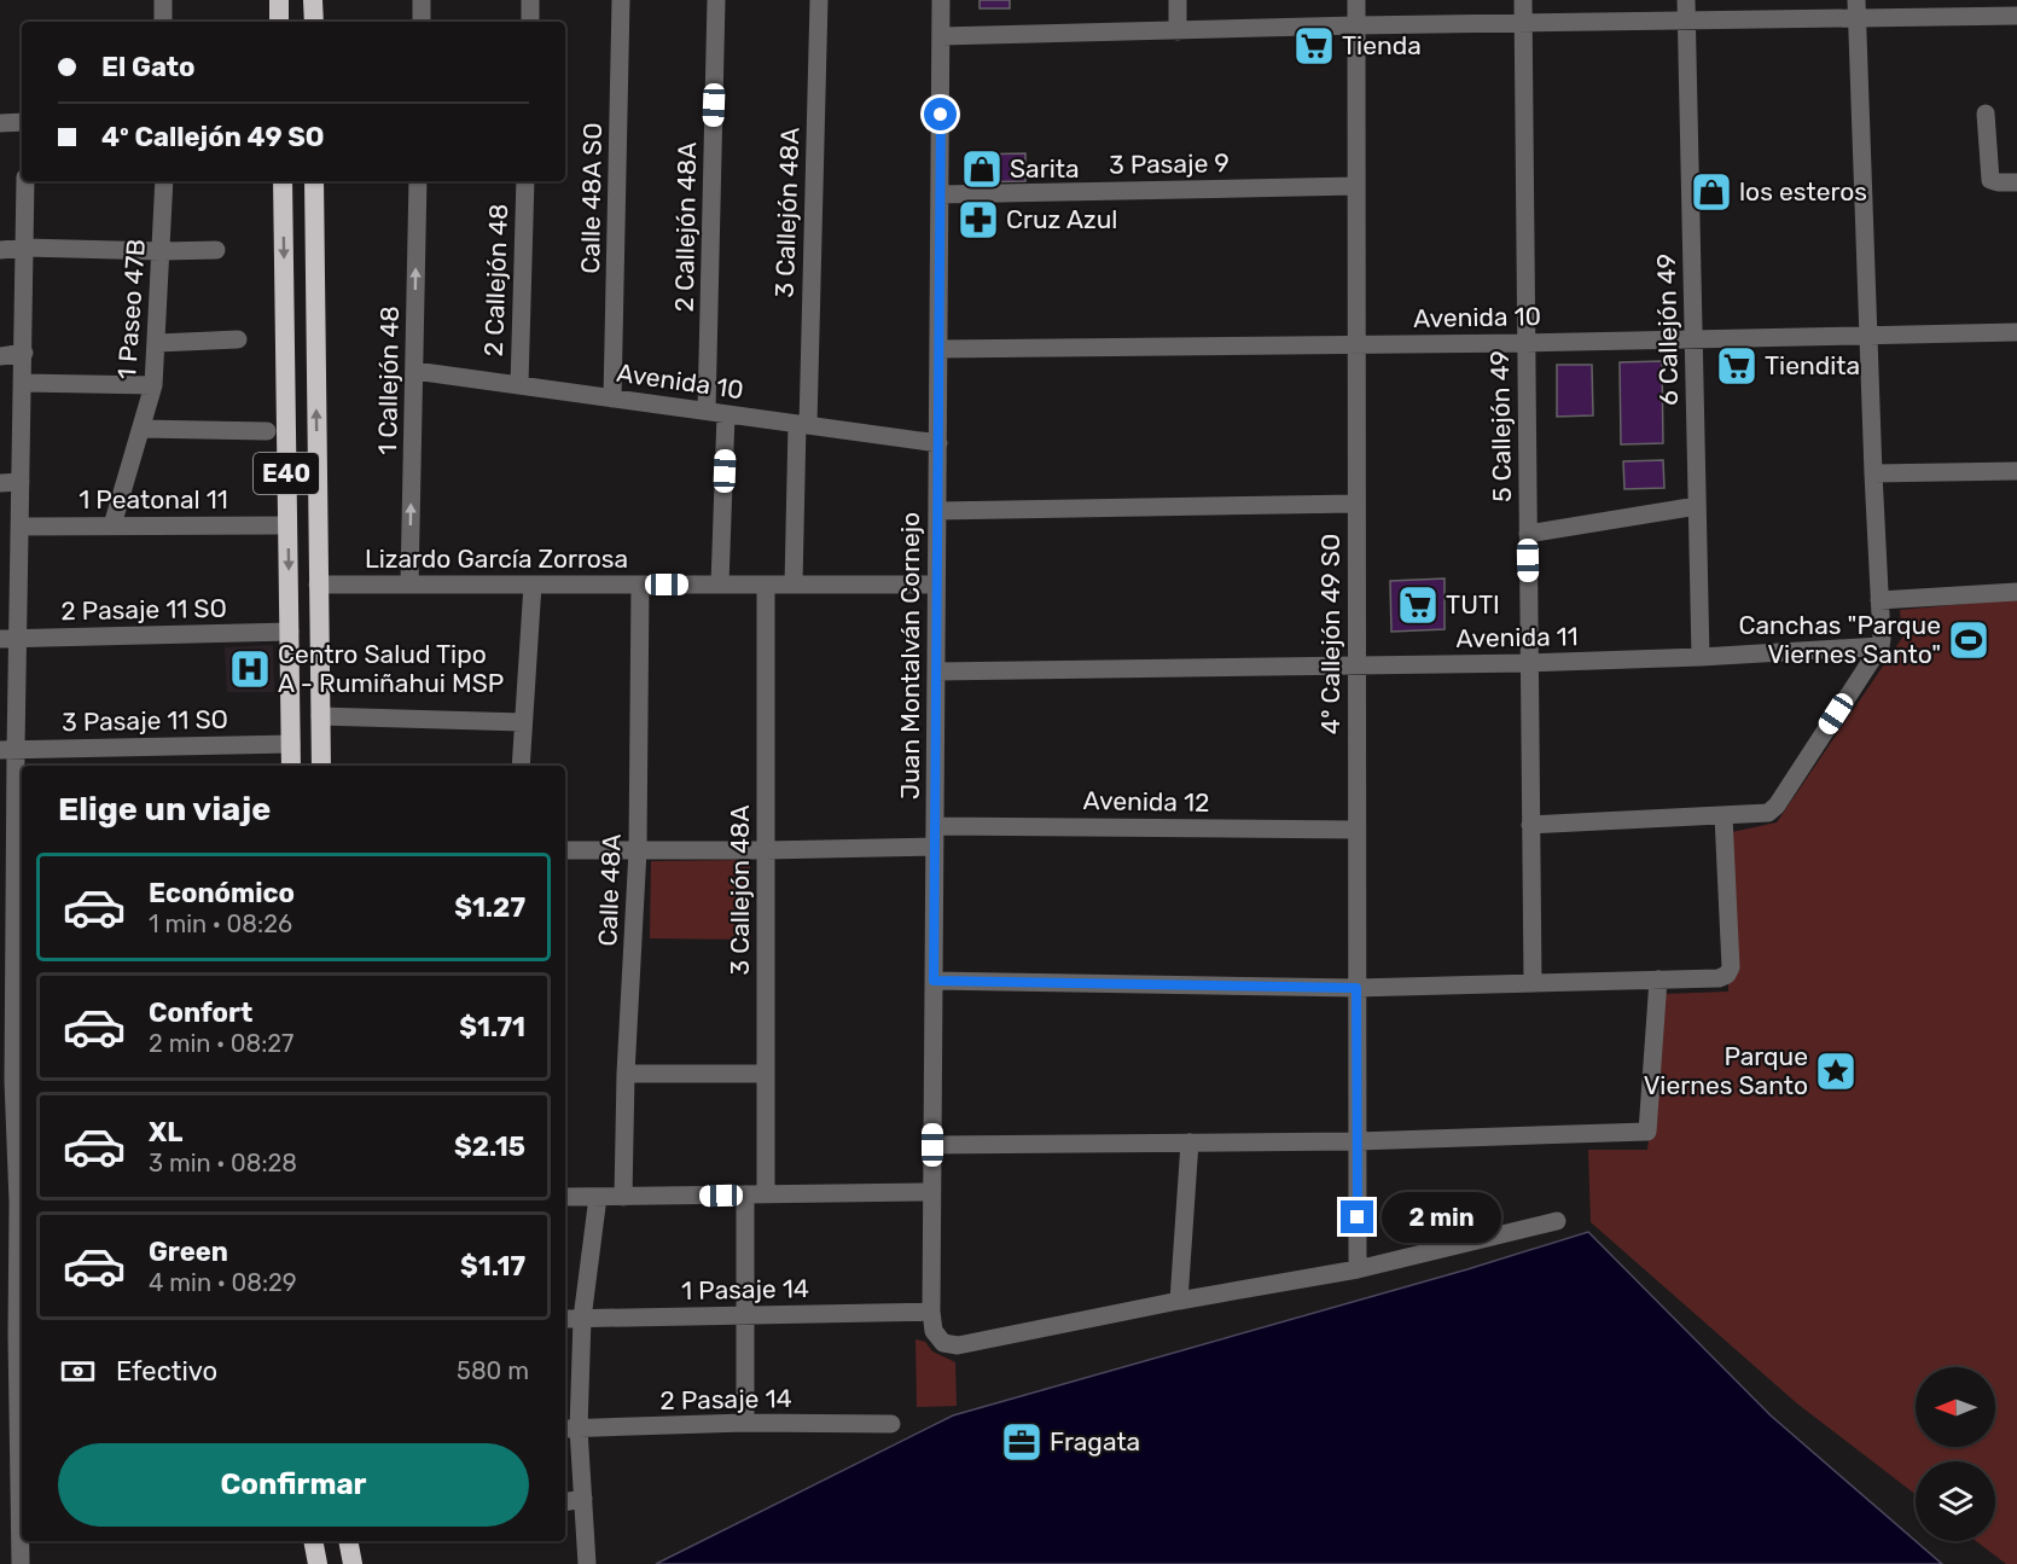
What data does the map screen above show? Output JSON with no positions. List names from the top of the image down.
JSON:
{
  "streets": {
    "highway": ["E40"],
    "street": [
      "3 Pasaje 9",
      "Calle 48A SO",
      "3 Callejón 48A",
      "2 Callejón 48A",
      "2 Callejón 48",
      "1 Paseo 47B",
      "Avenida 10",
      "6 Callejón 49",
      "1 Callejón 48",
      "5 Callejón 49",
      "1 Peatonal 11",
      "Lizardo García Zorrosa",
      "2 Pasaje 11 SO",
      "4º Callejón 49 SO",
      "Avenida 11",
      "Juan Montalván Cornejo",
      "3 Pasaje 11 SO",
      "Avenida 12",
      "Calle 48A",
      "1 Pasaje 14",
      "2 Pasaje 14"
    ]
  },
  "crossings": [
    ["3 Pasaje 9", "4º Callejón 49 SO"],
    ["3 Pasaje 9", "Juan Montalván Cornejo"],
    ["Calle 48A SO", "Avenida 10"],
    ["3 Callejón 48A", "Avenida 10"],
    ["3 Callejón 48A", "Lizardo García Zorrosa"],
    ["2 Callejón 48A", "Avenida 10"],
    ["2 Callejón 48", "Avenida 10"],
    ["1 Paseo 47B", "1 Peatonal 11"],
    ["Avenida 10", "6 Callejón 49"],
    ["Avenida 10", "1 Callejón 48"],
    ["Avenida 10", "5 Callejón 49"],
    ["Avenida 10", "4º Callejón 49 SO"],
    ["Avenida 10", "Juan Montalván Cornejo"],
    ["6 Callejón 49", "Avenida 11"],
    ["1 Callejón 48", "Lizardo García Zorrosa"],
    ["5 Callejón 49", "Avenida 11"],
    ["E40", "1 Peatonal 11"],
    ["E40", "Lizardo García Zorrosa"],
    ["E40", "2 Pasaje 11 SO"],
    ["E40", "3 Pasaje 11 SO"],
    ["Lizardo García Zorrosa", "Juan Montalván Cornejo"],
    ["Lizardo García Zorrosa", "Calle 48A"],
    ["4º Callejón 49 SO", "Avenida 11"],
    ["4º Callejón 49 SO", "Avenida 12"],
    ["Avenida 11", "Juan Montalván Cornejo"],
    ["Juan Montalván Cornejo", "Avenida 12"],
    ["Juan Montalván Cornejo", "1 Pasaje 14"]
  ],
  "one_way": ["1 Callejón 48"],
  "places": {
    "supermarket": ["Tienda", "Tiendita", "TUTI"],
    "shop": ["Sarita", "los esteros"],
    "pharmacy": ["Cruz Azul"],
    "sports": ["Canchas \"Parque Viernes Santo\""],
    "hospital": ["Centro Salud Tipo A - Rumiñahui MSP"],
    "place": ["Parque Viernes Santo"],
    "office": ["Fragata"]
  },
  "north": "left",
  "page": {
    "banner": ["El Gato", "4º Callejón 49 SO"],
    "heading": "Elige un viaje",
    "list": [
      {
        "name": "Económico",
        "note": "1 min · 08:26",
        "value": "$1.27"
      },
      {
        "name": "Confort",
        "note": "2 min · 08:27",
        "value": "$1.71"
      },
      {
        "name": "XL",
        "note": "3 min · 08:28",
        "value": "$2.15"
      },
      {
        "name": "Green",
        "note": "4 min · 08:29",
        "value": "$1.17"
      }
    ],
    "bubble": "2 min",
    "pay": ["Efectivo", "580 m"],
    "buttons": "Confirmar"
  }
}
